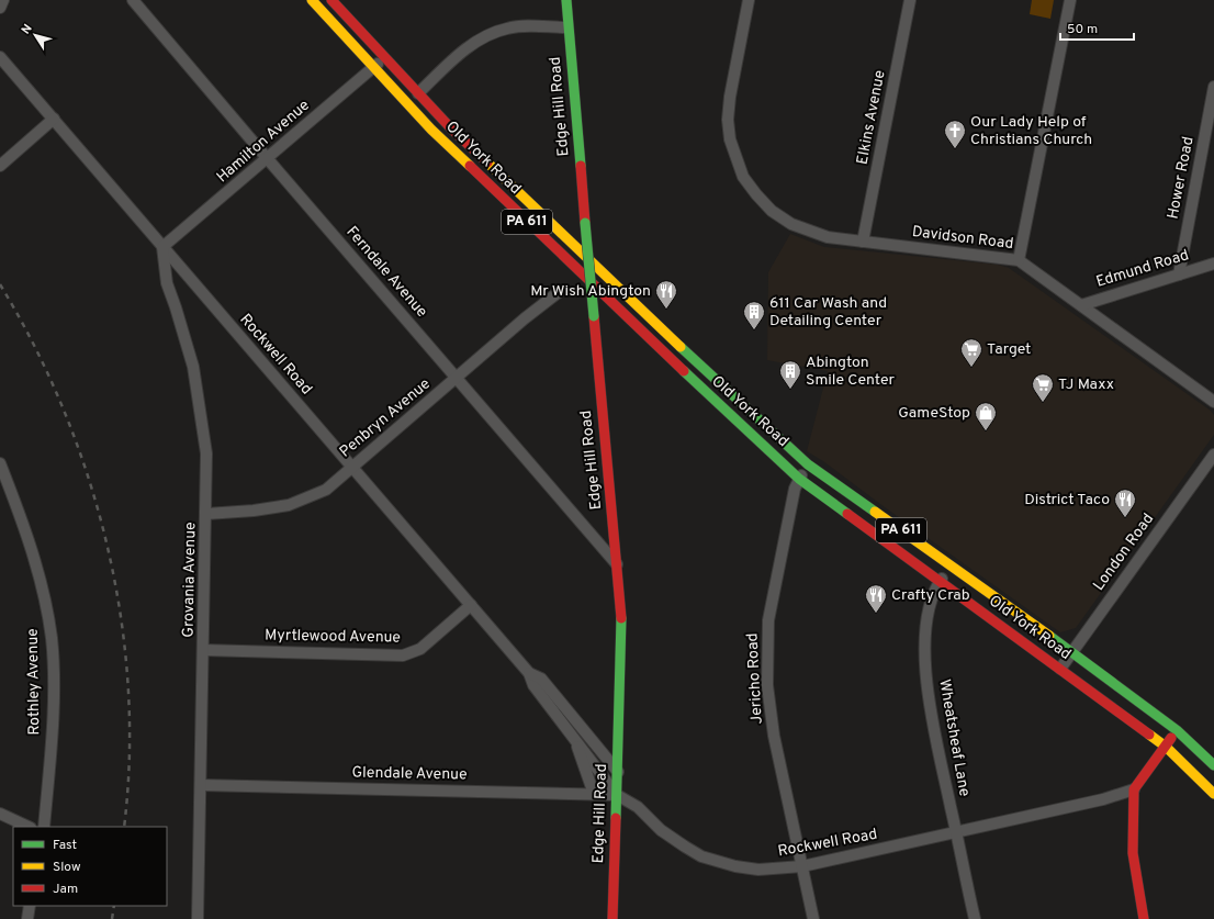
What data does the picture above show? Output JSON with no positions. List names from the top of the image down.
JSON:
{
  "streets": {
    "main road": ["Edge Hill Road", "Old York Road", "PA 611"],
    "street": [
      "Elkins Avenue",
      "Hamilton Avenue",
      "Hower Road",
      "Davidson Road",
      "Edmund Road",
      "Ferndale Avenue",
      "Rockwell Road",
      "Penbryn Avenue",
      "London Road",
      "Grovania Avenue",
      "Myrtlewood Avenue",
      "Jericho Road",
      "Rothley Avenue",
      "Wheatsheaf Lane",
      "Glendale Avenue"
    ]
  },
  "crossings": [
    ["Edge Hill Road", "Ferndale Avenue"],
    ["Edge Hill Road", "Rockwell Road"],
    ["Edge Hill Road", "Glendale Avenue"],
    ["Elkins Avenue", "Davidson Road"],
    ["Hamilton Avenue", "Old York Road"],
    ["Hamilton Avenue", "Ferndale Avenue"],
    ["Hamilton Avenue", "Rockwell Road"],
    ["Hamilton Avenue", "Grovania Avenue"],
    ["Old York Road", "London Road"],
    ["Old York Road", "Jericho Road"],
    ["Old York Road", "Wheatsheaf Lane"],
    ["Hower Road", "Edmund Road"],
    ["Davidson Road", "Edmund Road"],
    ["Ferndale Avenue", "Penbryn Avenue"],
    ["Rockwell Road", "Penbryn Avenue"],
    ["Rockwell Road", "Grovania Avenue"],
    ["Rockwell Road", "Myrtlewood Avenue"],
    ["Rockwell Road", "Jericho Road"],
    ["Rockwell Road", "Wheatsheaf Lane"],
    ["Rockwell Road", "Glendale Avenue"],
    ["Penbryn Avenue", "Grovania Avenue"],
    ["Grovania Avenue", "Myrtlewood Avenue"],
    ["Grovania Avenue", "Glendale Avenue"]
  ],
  "places": {
    "church": ["Our Lady Help of Christians Church"],
    "restaurant": ["Mr Wish Abington", "District Taco", "Crafty Crab"],
    "building": ["611 Car Wash and Detailing Center", "Abington Smile Center"],
    "supermarket": ["Target", "TJ Maxx"],
    "shop": ["GameStop"]
  },
  "legend": ["Fast", "Slow", "Jam"],
  "scale_bar": "50 m",
  "north": "top left"
}
